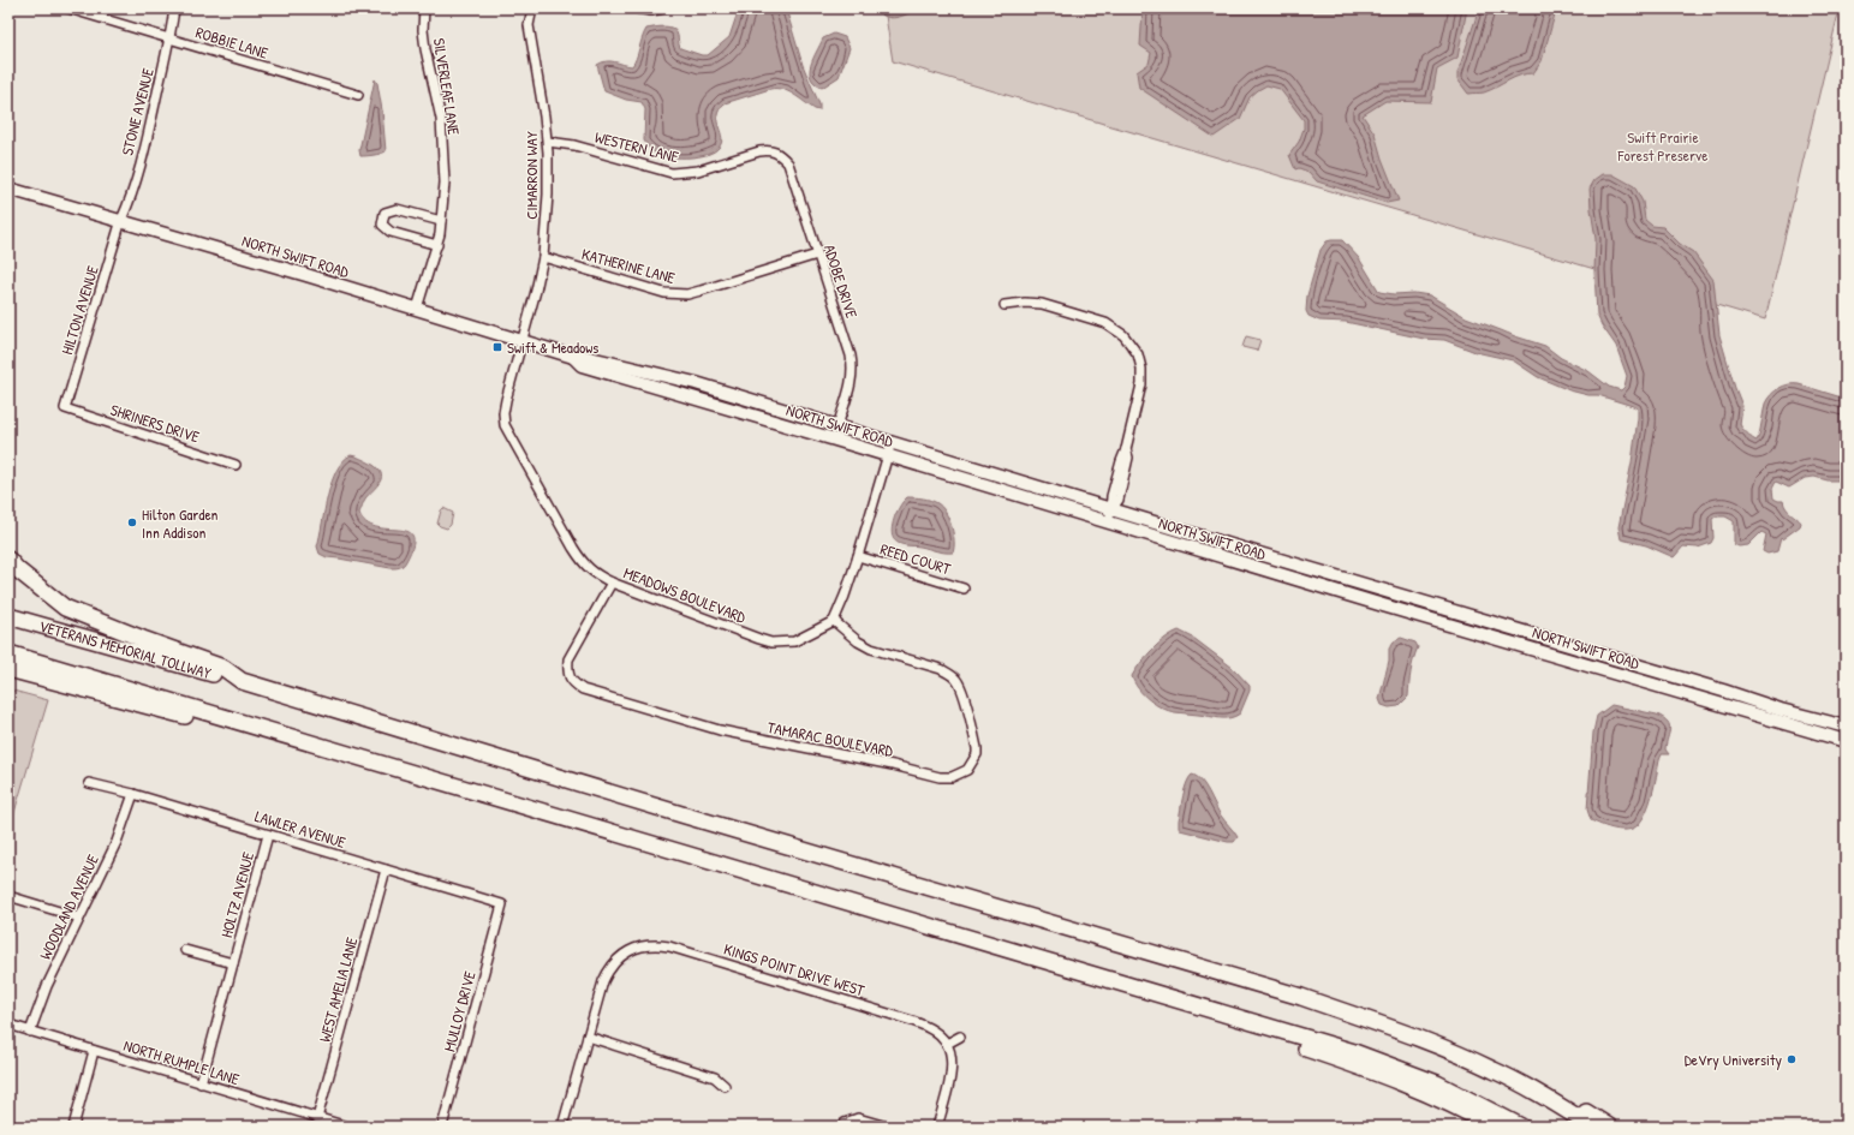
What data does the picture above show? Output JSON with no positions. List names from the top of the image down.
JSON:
{
  "streets": {
    "highway": ["VETERANS MEMORIAL TOLLWAY"],
    "street": [
      "ROBBIE LANE",
      "SILVERLEAF LANE",
      "STONE AVENUE",
      "WESTERN LANE",
      "CIMARRON WAY",
      "NORTH SWIFT ROAD",
      "KATHERINE LANE",
      "ADOBE DRIVE",
      "HILTON AVENUE",
      "SHRINERS DRIVE",
      "REED COURT",
      "MEADOWS BOULEVARD",
      "TAMARAC BOULEVARD",
      "LAWLER AVENUE",
      "HOLTZ AVENUE",
      "WOODLAND AVENUE",
      "KINGS POINT DRIVE WEST",
      "WEST AMELIA LANE",
      "MULLOY DRIVE",
      "NORTH RUMPLE LANE"
    ]
  },
  "crossings": [
    ["ROBBIE LANE", "STONE AVENUE"],
    ["SILVERLEAF LANE", "NORTH SWIFT ROAD"],
    ["STONE AVENUE", "NORTH SWIFT ROAD"],
    ["STONE AVENUE", "HILTON AVENUE"],
    ["WESTERN LANE", "CIMARRON WAY"],
    ["WESTERN LANE", "ADOBE DRIVE"],
    ["CIMARRON WAY", "NORTH SWIFT ROAD"],
    ["CIMARRON WAY", "KATHERINE LANE"],
    ["CIMARRON WAY", "MEADOWS BOULEVARD"],
    ["NORTH SWIFT ROAD", "ADOBE DRIVE"],
    ["NORTH SWIFT ROAD", "HILTON AVENUE"],
    ["NORTH SWIFT ROAD", "MEADOWS BOULEVARD"],
    ["KATHERINE LANE", "ADOBE DRIVE"],
    ["HILTON AVENUE", "SHRINERS DRIVE"],
    ["MEADOWS BOULEVARD", "TAMARAC BOULEVARD"],
    ["LAWLER AVENUE", "HOLTZ AVENUE"],
    ["LAWLER AVENUE", "WOODLAND AVENUE"],
    ["LAWLER AVENUE", "WEST AMELIA LANE"],
    ["LAWLER AVENUE", "MULLOY DRIVE"],
    ["HOLTZ AVENUE", "NORTH RUMPLE LANE"],
    ["WOODLAND AVENUE", "NORTH RUMPLE LANE"],
    ["WEST AMELIA LANE", "NORTH RUMPLE LANE"]
  ],
  "parks": ["Swift Prairie Forest Preserve"],
  "places": {
    "transit": ["Swift & Meadows"],
    "other": ["Hilton Garden Inn Addison", "DeVry University"]
  }
}
